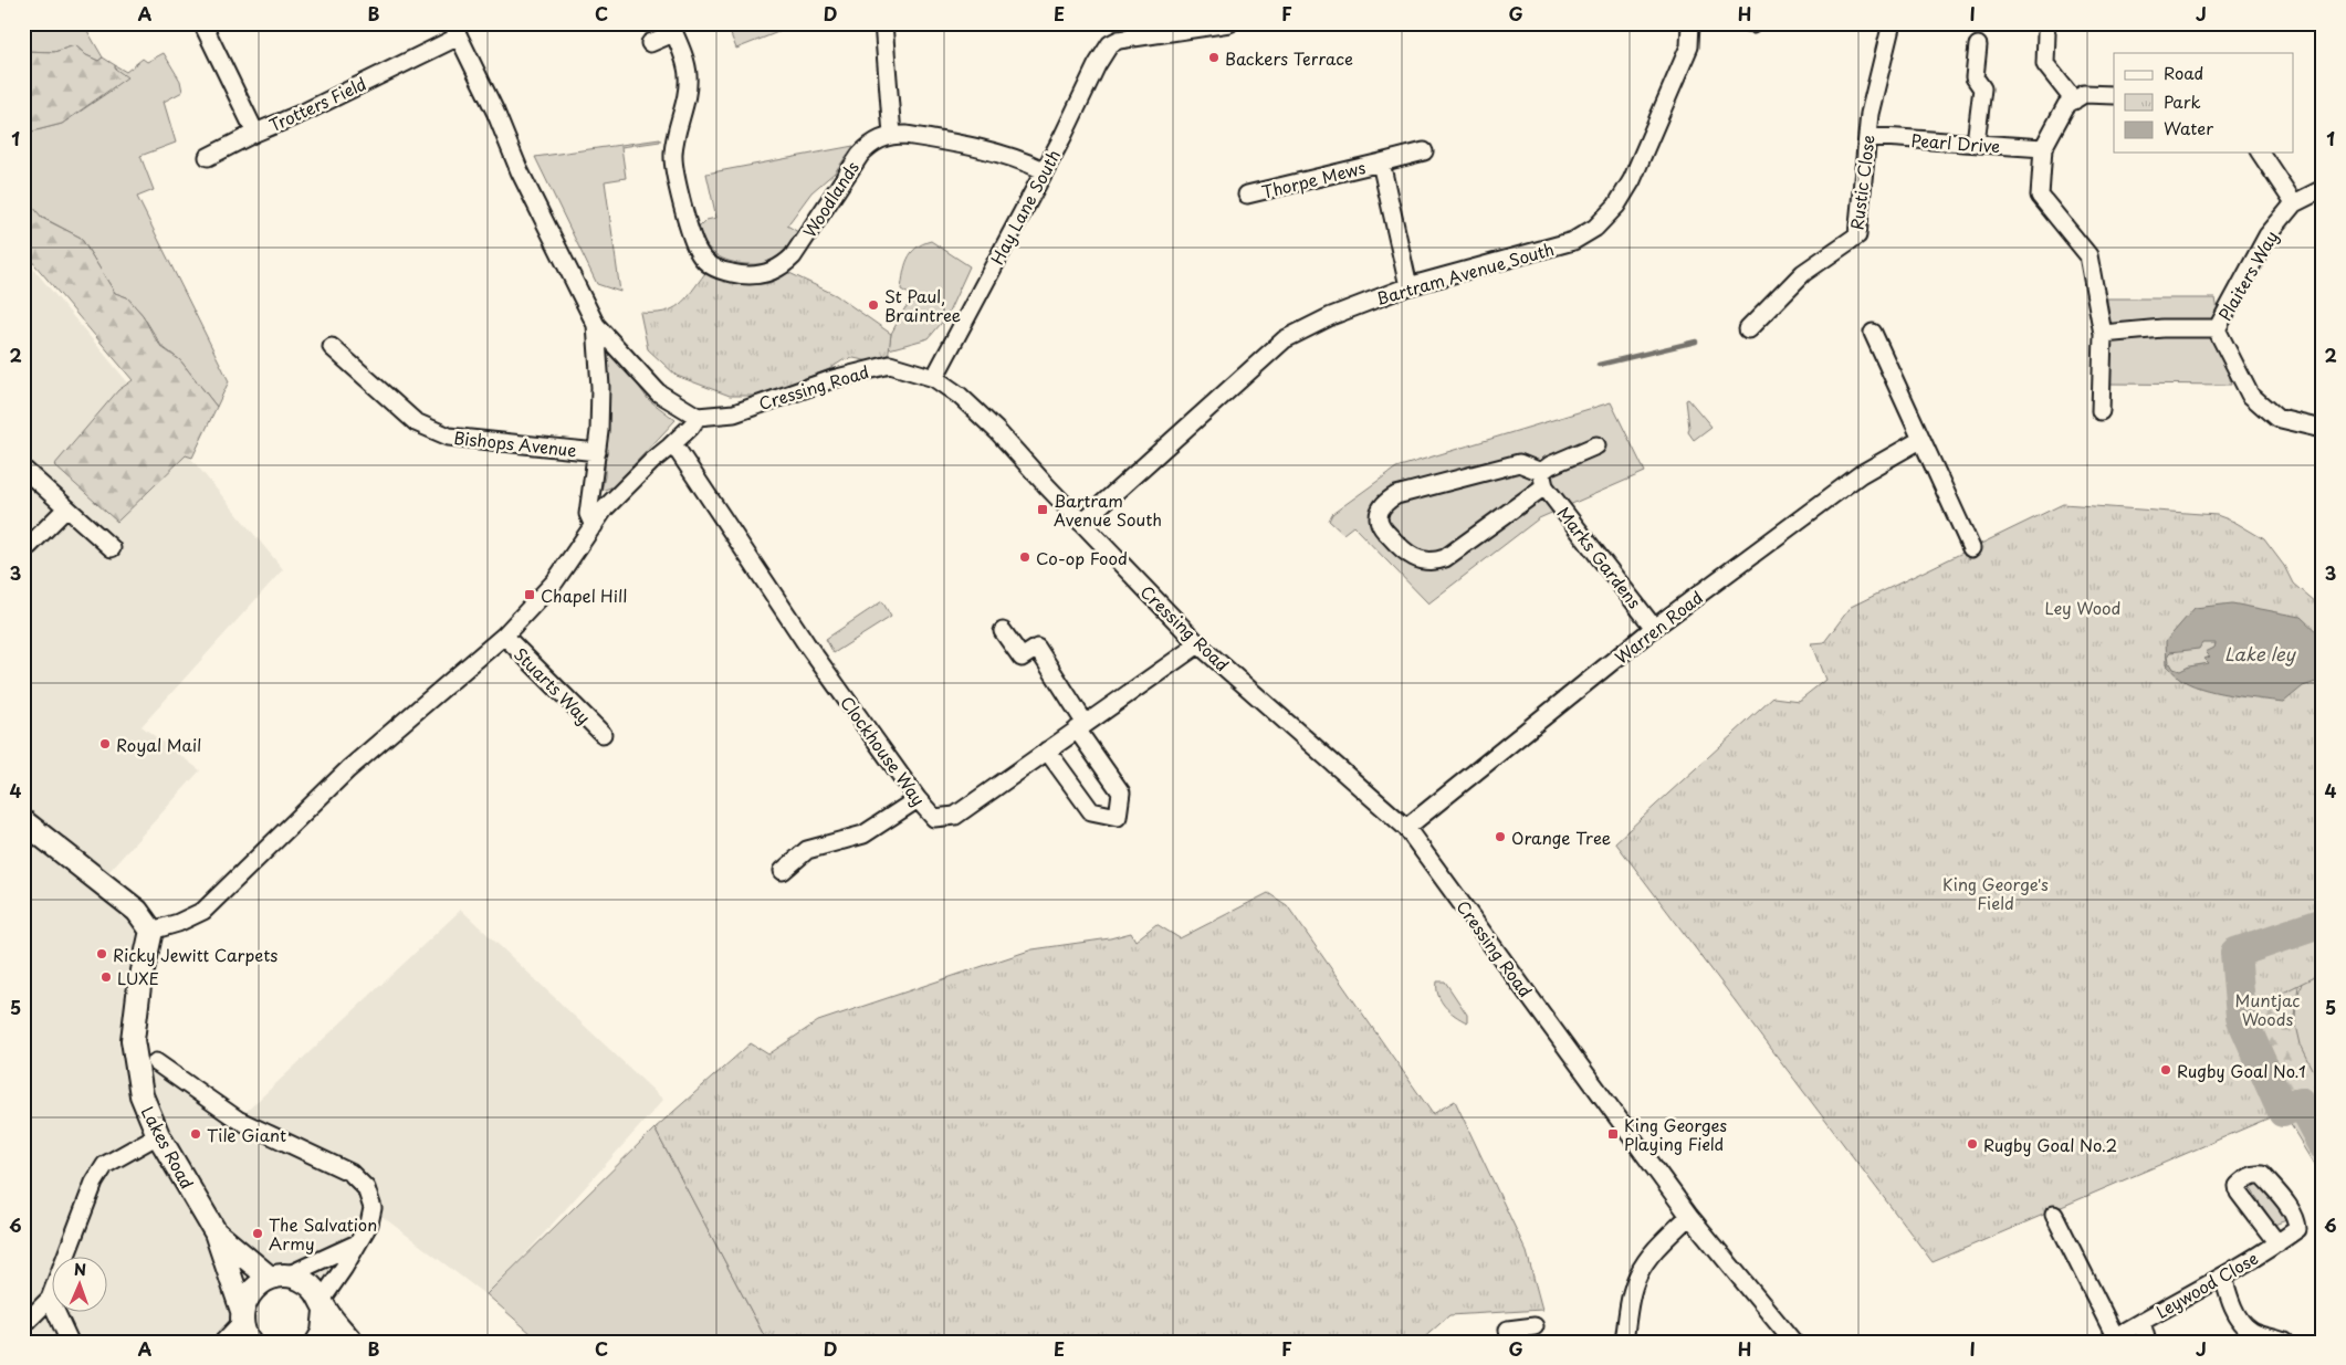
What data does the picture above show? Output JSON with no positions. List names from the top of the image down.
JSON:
{
  "streets": {
    "main road": ["Lakes Road"],
    "street": [
      "Trotters Field",
      "Pearl Drive",
      "Thorpe Mews",
      "Rustic Close",
      "Woodlands",
      "Hay Lane South",
      "Bartram Avenue South",
      "Plaiters Way",
      "Cressing Road",
      "Bishops Avenue",
      "Marks Gardens",
      "Warren Road",
      "Stuarts Way",
      "Clockhouse Way",
      "Leywood Close"
    ]
  },
  "crossings": [
    ["Pearl Drive", "Rustic Close"],
    ["Thorpe Mews", "Bartram Avenue South"],
    ["Hay Lane South", "Cressing Road"],
    ["Bartram Avenue South", "Cressing Road"],
    ["Cressing Road", "Warren Road"],
    ["Cressing Road", "Clockhouse Way"],
    ["Marks Gardens", "Warren Road"]
  ],
  "water": ["Lake ley"],
  "parks": ["Ley Wood", "King George's Field", "Muntjac Woods"],
  "places": {
    "other": [
      "Backers Terrace",
      "St Paul, Braintree",
      "Co-op Food",
      "Royal Mail",
      "Orange Tree",
      "Ricky Jewitt Carpets",
      "LUXE",
      "Rugby Goal No.1",
      "Tile Giant",
      "Rugby Goal No.2",
      "The Salvation Army"
    ],
    "transit": ["Bartram Avenue South", "Chapel Hill", "King Georges Playing Field"]
  },
  "legend": ["Road", "Park", "Water"],
  "north": "top",
  "grid": {
    "columns": [
      "A",
      "B",
      "C",
      "D",
      "E",
      "F",
      "G",
      "H",
      "I",
      "J"
    ],
    "rows": [
      "1",
      "2",
      "3",
      "4",
      "5",
      "6"
    ]
  }
}
